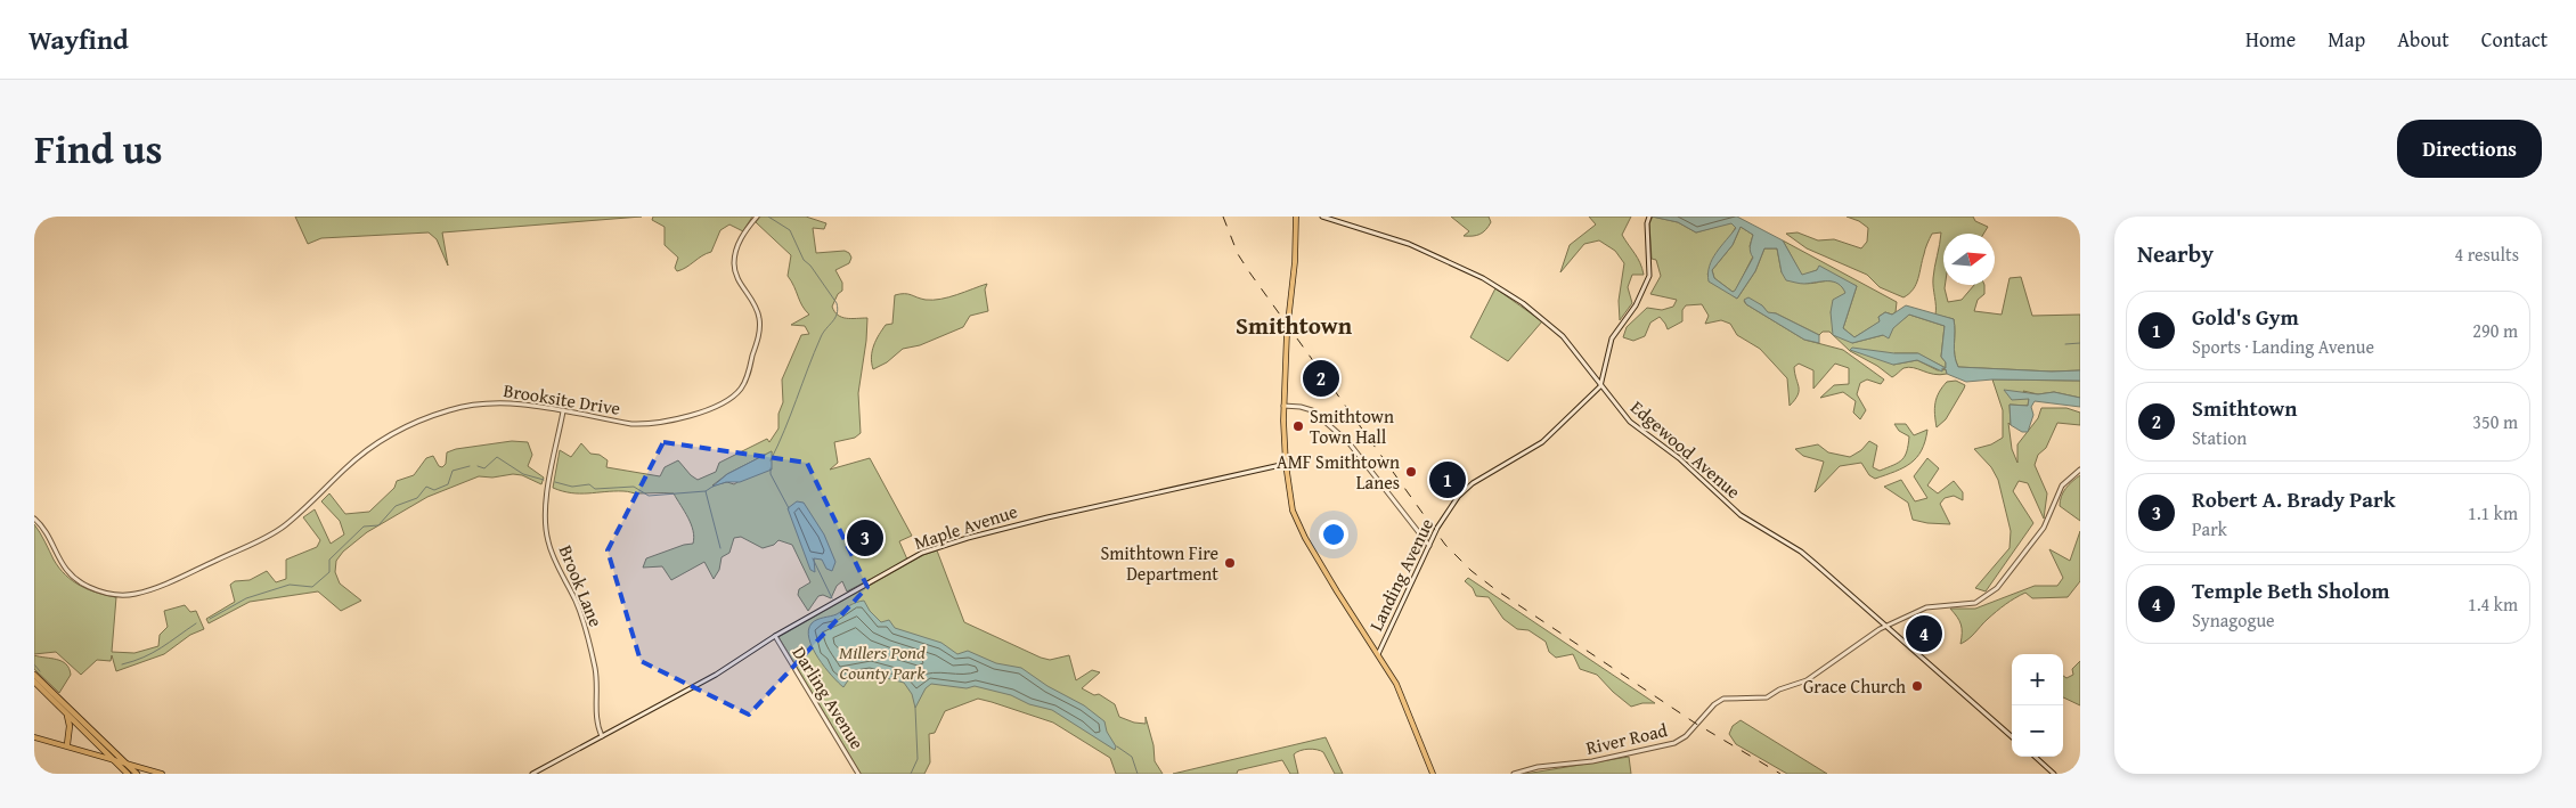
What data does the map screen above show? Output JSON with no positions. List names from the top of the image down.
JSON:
{
  "streets": {
    "street": [
      "Brooksite Drive",
      "Edgewood Avenue",
      "Maple Avenue",
      "Landing Avenue",
      "Brook Lane",
      "Darling Avenue",
      "River Road"
    ]
  },
  "crossings": [
    ["Brooksite Drive", "Brook Lane"],
    ["Edgewood Avenue", "Landing Avenue"],
    ["Edgewood Avenue", "River Road"],
    ["Maple Avenue", "Brook Lane"],
    ["Maple Avenue", "Darling Avenue"]
  ],
  "districts": ["Smithtown"],
  "parks": ["Millers Pond County Park"],
  "places": [
    "Smithtown Town Hall",
    "AMF Smithtown Lanes",
    "Smithtown Fire Department",
    "Grace Church"
  ],
  "north": "right",
  "page": {
    "header": "Wayfind",
    "nav": [
      "Home",
      "Map",
      "About",
      "Contact"
    ],
    "title": "Find us",
    "buttons": "Directions",
    "heading": ["Nearby", "4 results"],
    "list": [
      {
        "mark": "1",
        "name": "Gold's Gym",
        "note": "Sports · Landing Avenue",
        "value": "290 m"
      },
      {
        "mark": "2",
        "name": "Smithtown",
        "note": "Station",
        "value": "350 m"
      },
      {
        "mark": "3",
        "name": "Robert A. Brady Park",
        "note": "Park",
        "value": "1.1 km"
      },
      {
        "mark": "4",
        "name": "Temple Beth Sholom",
        "note": "Synagogue",
        "value": "1.4 km"
      }
    ],
    "pins": [
      "2",
      "1",
      "3",
      "4"
    ],
    "map_buttons": ["+", "−"]
  }
}
